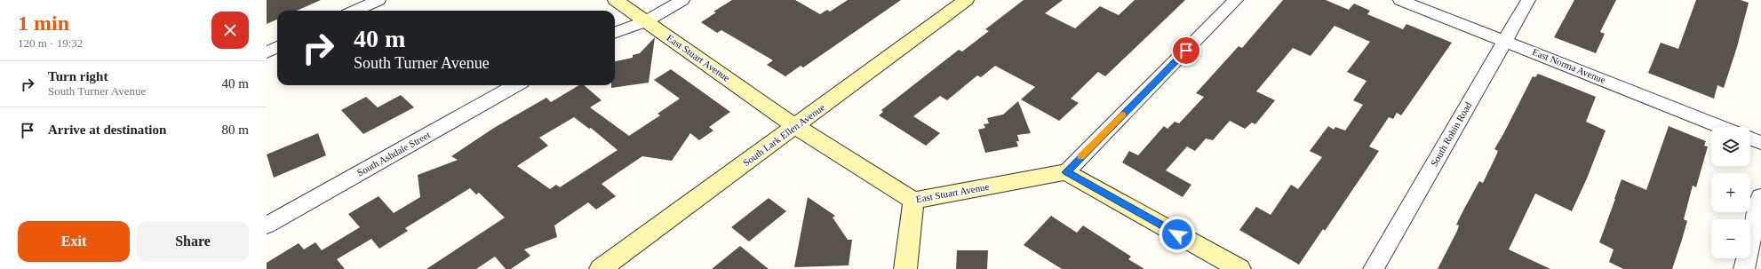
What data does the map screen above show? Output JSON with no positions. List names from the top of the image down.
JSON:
{
  "streets": {
    "street": [
      "East Stuart Avenue",
      "East Norma Avenue",
      "South Robin Road",
      "South Lark Ellen Avenue",
      "South Ashdale Street"
    ]
  },
  "crossings": [
    ["East Stuart Avenue", "South Lark Ellen Avenue"],
    ["East Norma Avenue", "South Robin Road"]
  ],
  "page": {
    "heading": ["1 min", "120 m · 19:32"],
    "turn": ["40 m", "South Turner Avenue"],
    "list": [
      {
        "name": "Turn right",
        "note": "South Turner Avenue",
        "value": "40 m"
      },
      {
        "name": "Arrive at destination",
        "value": "80 m"
      }
    ],
    "map_buttons": ["+", "−"],
    "buttons": ["Exit", "Share"]
  }
}
